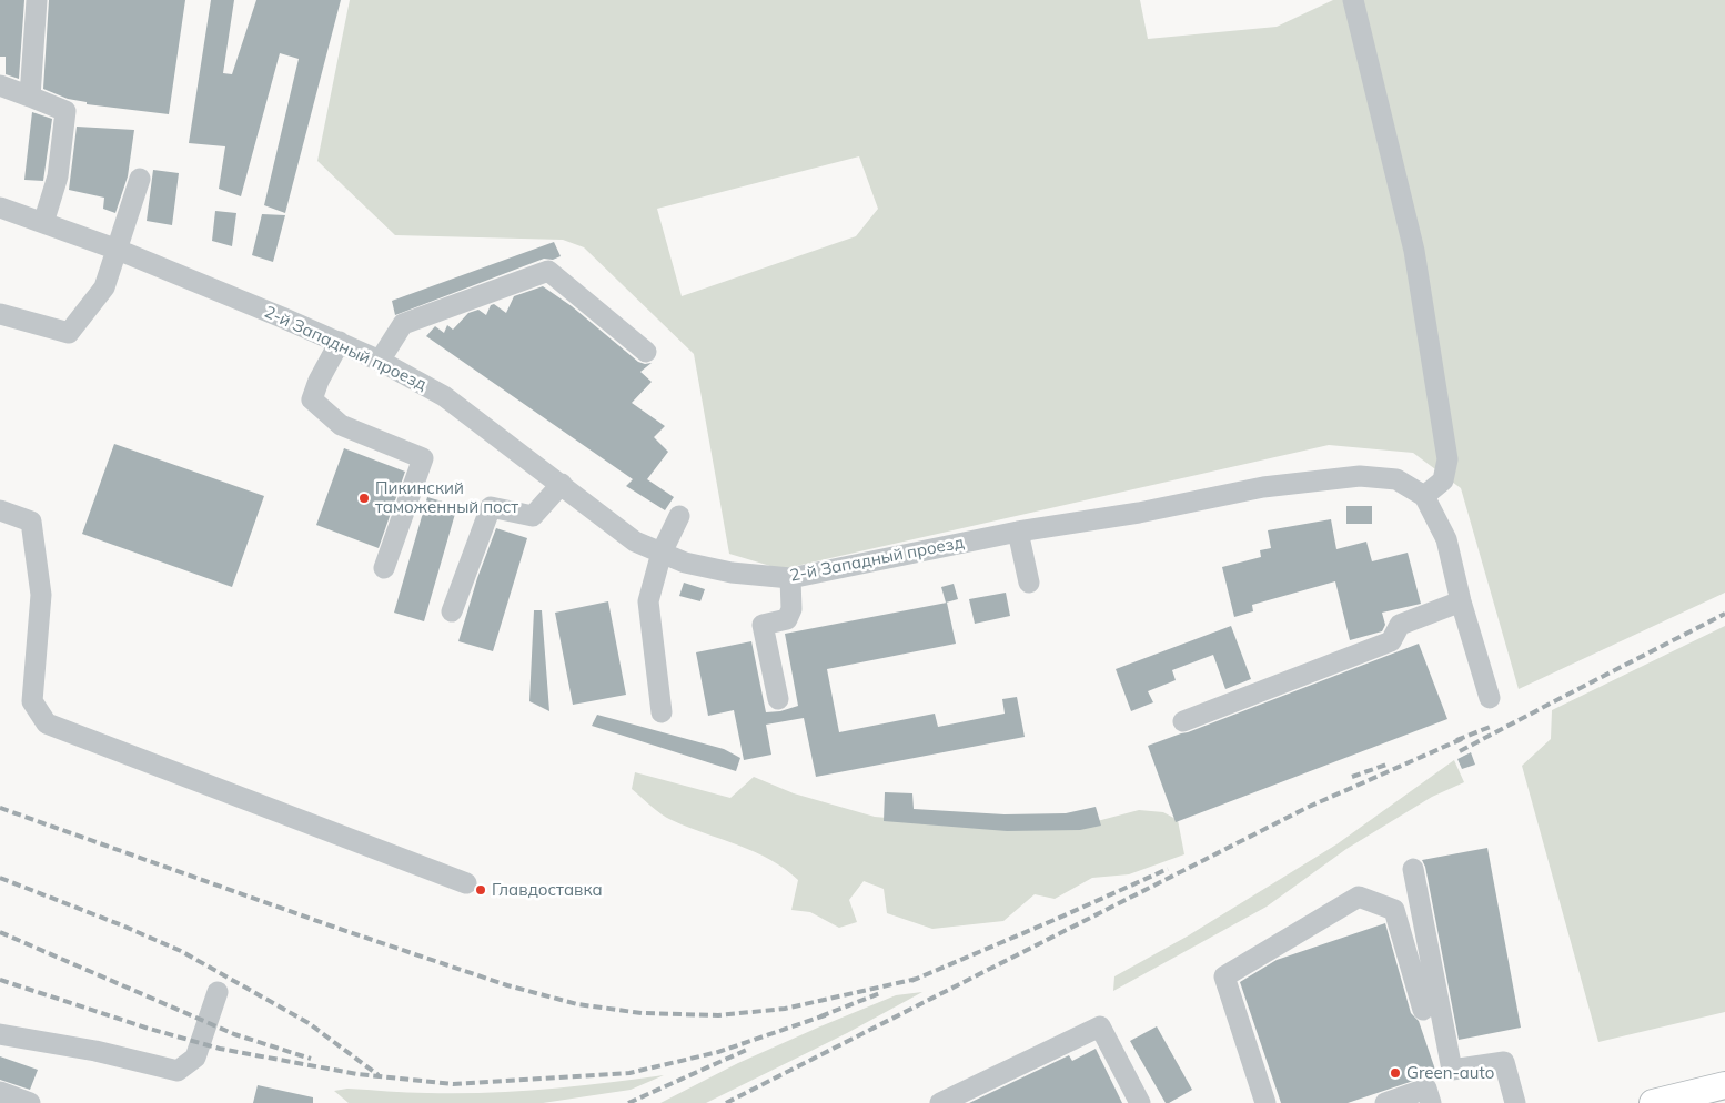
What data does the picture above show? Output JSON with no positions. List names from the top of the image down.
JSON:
{
  "streets": {
    "street": ["2-й Западный проезд"]
  },
  "places": ["Пикинский таможенный пост", "Главдоставка", "Green-auto"]
}
